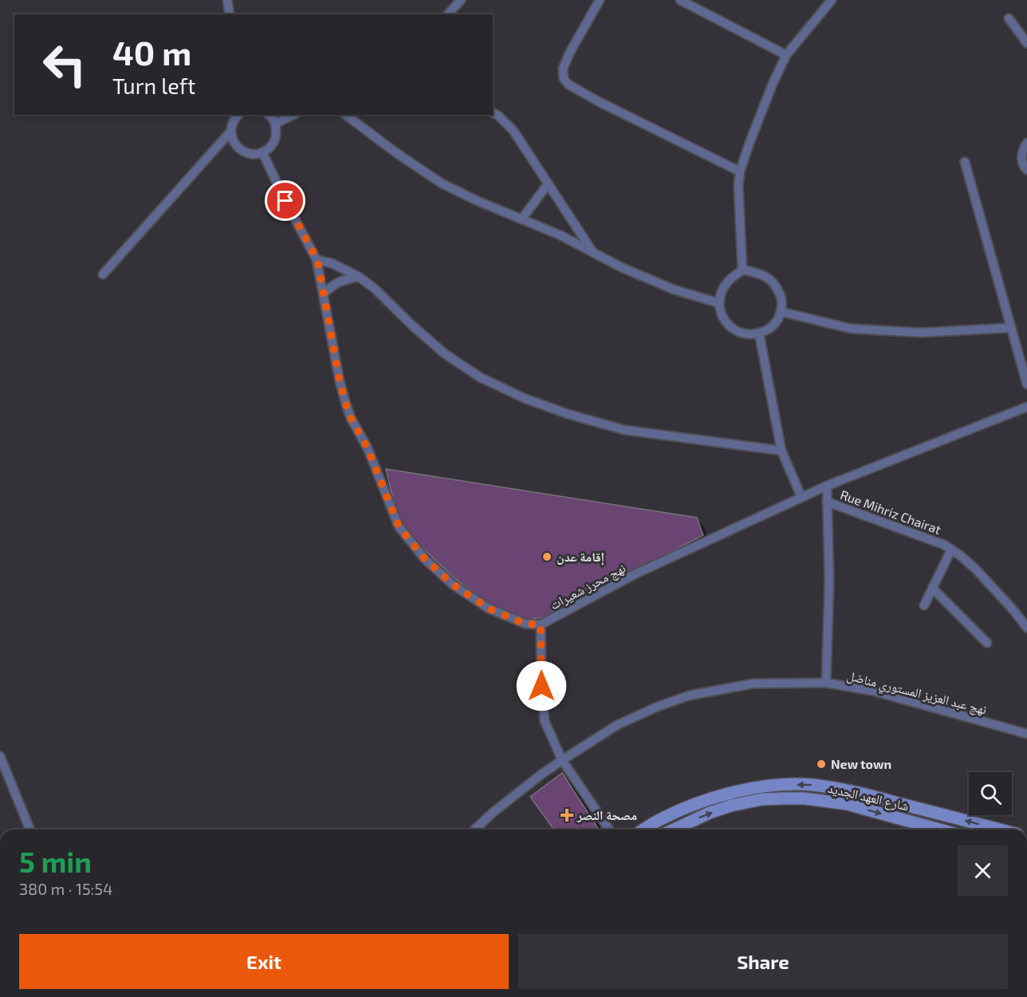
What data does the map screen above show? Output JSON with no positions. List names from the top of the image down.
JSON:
{
  "streets": {
    "main road": ["شارع العهد الجديد"],
    "street": ["Rue Mihriz Chairat", "نهج محرز شعيرات", "نهج عبد العزيز المستوري مناضل"]
  },
  "crossings": [
    ["نهج محرز شعيرات", "نهج عبد العزيز المستوري مناضل"]
  ],
  "places": {
    "other": ["إقامة عدن", "New town"],
    "health": ["مصحة النصر"]
  },
  "page": {
    "turn": ["40 m", "Turn left"],
    "heading": ["5 min", "380 m · 15:54"],
    "buttons": ["Exit", "Share"]
  }
}
